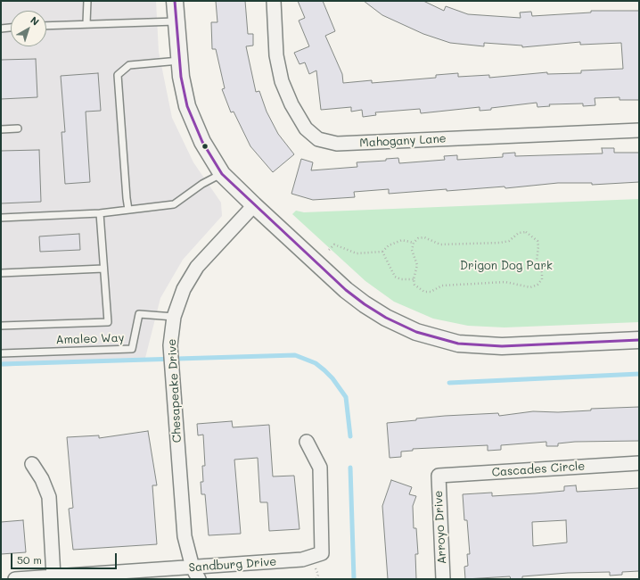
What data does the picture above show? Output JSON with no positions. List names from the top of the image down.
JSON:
{
  "streets": {
    "street": [
      "Mahogany Lane",
      "Chesapeake Drive",
      "Cascades Circle",
      "Arroyo Drive",
      "Sandburg Drive"
    ],
    "lane": ["Amaleo Way"]
  },
  "crossings": [
    ["Amaleo Way", "Chesapeake Drive"],
    ["Chesapeake Drive", "Sandburg Drive"],
    ["Cascades Circle", "Arroyo Drive"]
  ],
  "parks": ["Drigon Dog Park"],
  "scale_bar": "50 m",
  "north": "top right"
}
